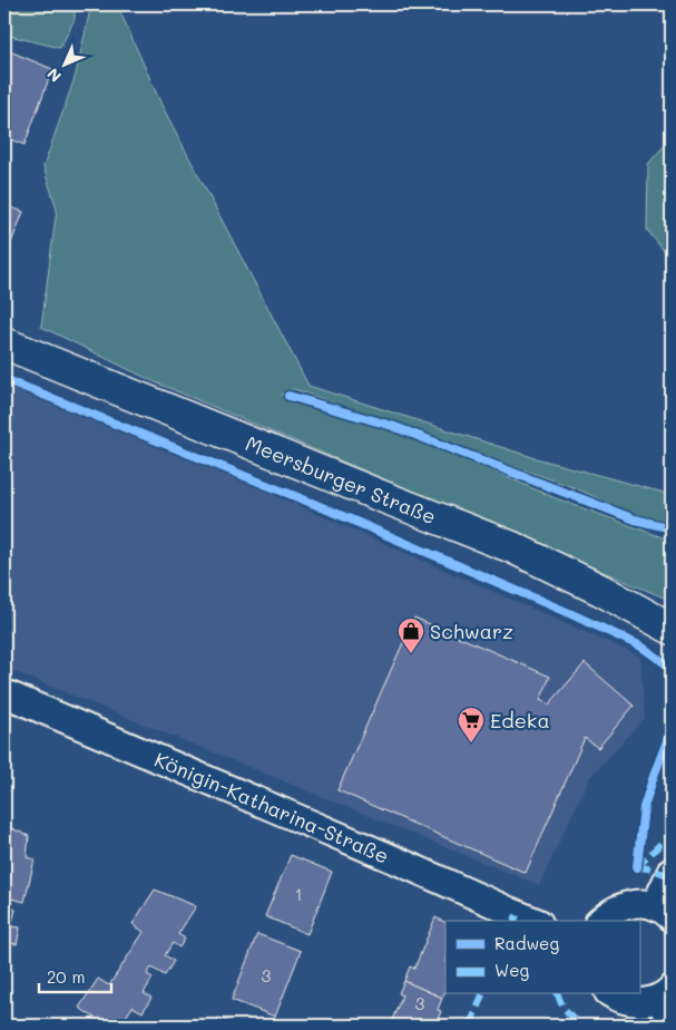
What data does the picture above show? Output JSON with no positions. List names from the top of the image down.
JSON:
{
  "streets": {
    "street": ["Meersburger Straße", "Königin-Katharina-Straße"]
  },
  "places": {
    "shop": ["Schwarz"],
    "supermarket": ["Edeka"]
  },
  "house_numbers": ["1", "3", "3"],
  "legend": ["Radweg", "Weg"],
  "scale_bar": "20 m",
  "north": "bottom left"
}
